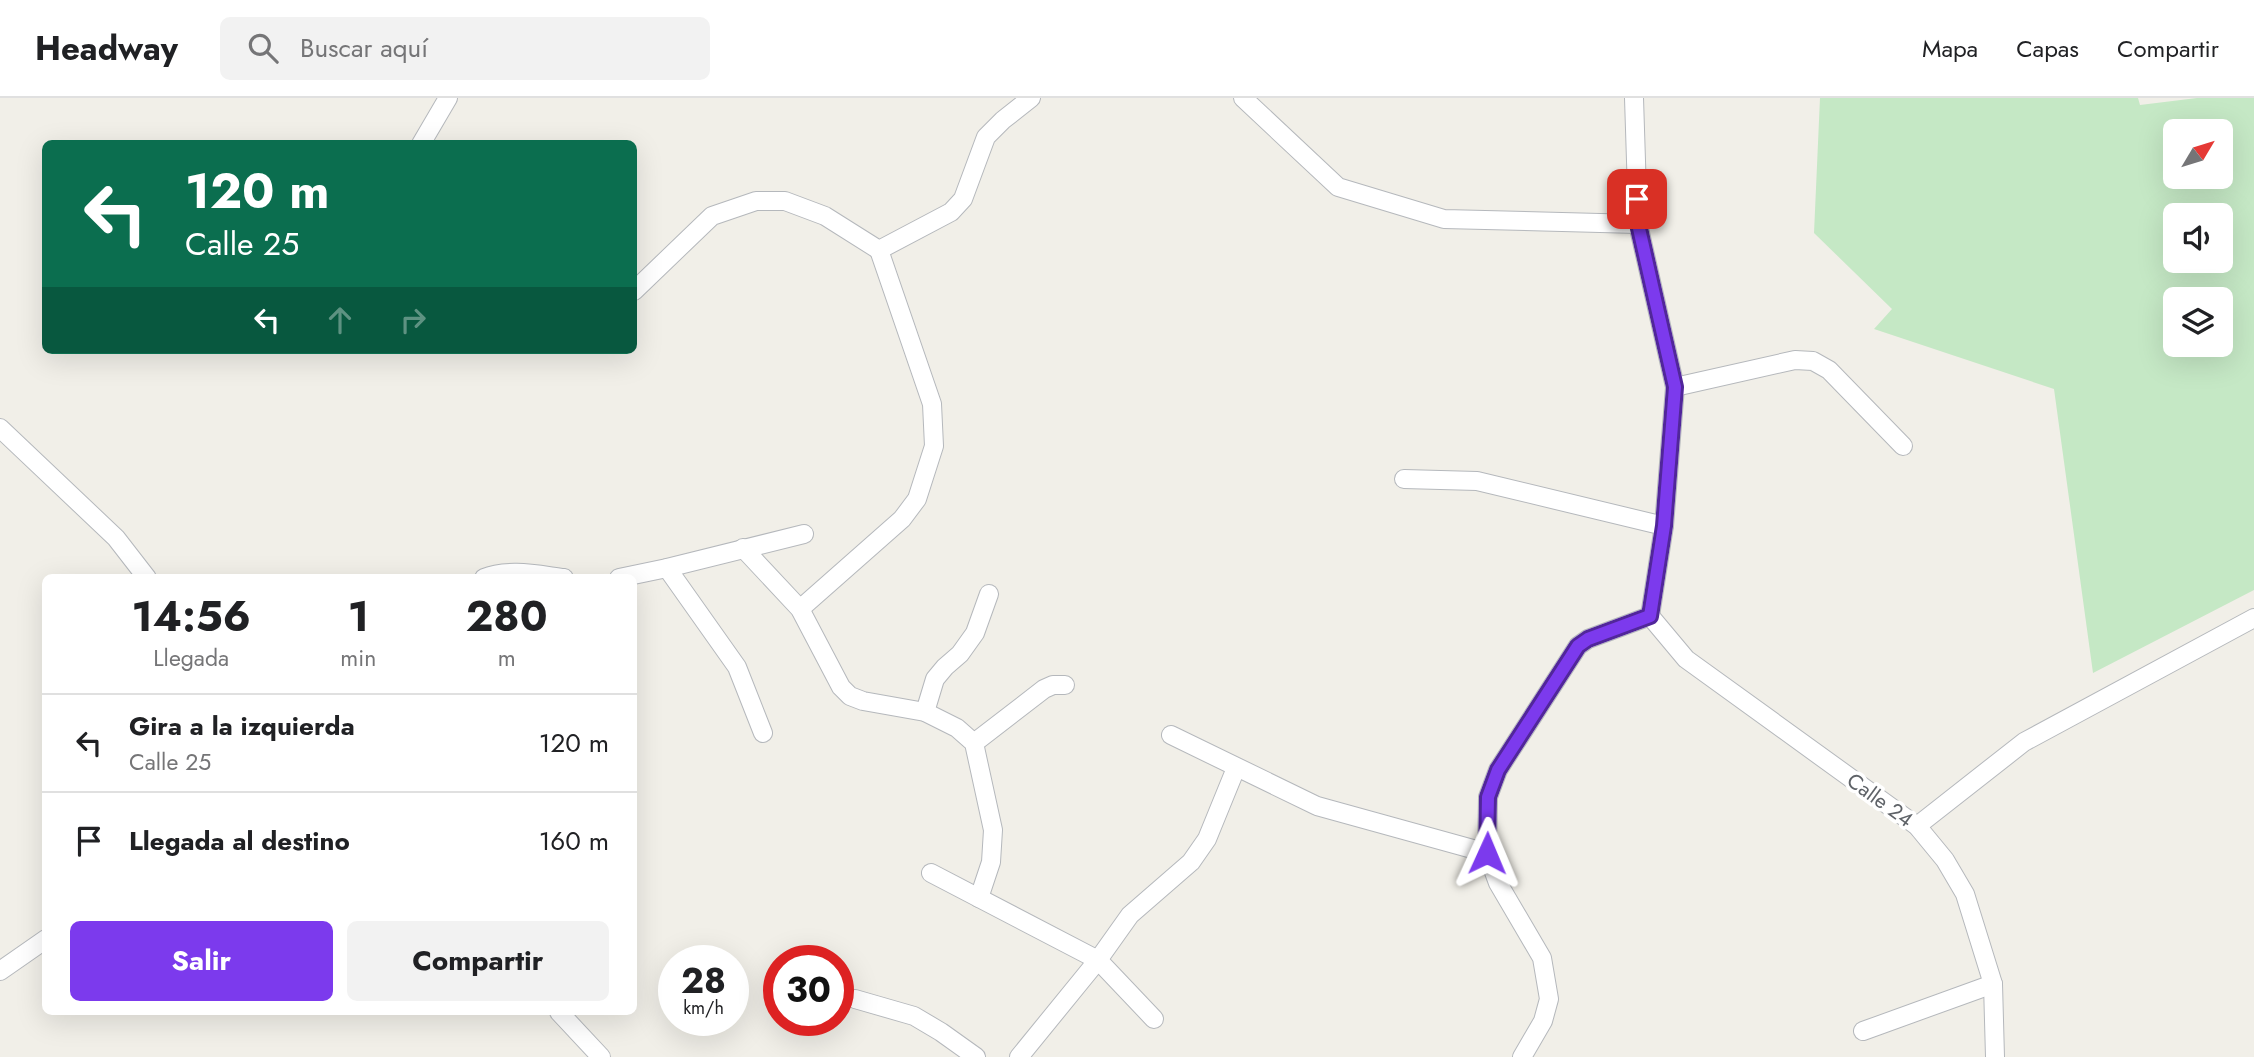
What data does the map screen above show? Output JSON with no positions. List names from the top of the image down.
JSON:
{
  "streets": {
    "street": ["Calle 24"]
  },
  "north": "top right",
  "page": {
    "header": "Headway",
    "search": "Buscar aquí",
    "nav": ["Mapa", "Capas", "Compartir"],
    "turn": ["120 m", "Calle 25"],
    "eta": [
      "14:56",
      "Llegada",
      "1",
      "min",
      "280",
      "m"
    ],
    "list": [
      {
        "name": "Gira a la izquierda",
        "note": "Calle 25",
        "value": "120 m"
      },
      {
        "name": "Llegada al destino",
        "value": "160 m"
      }
    ],
    "buttons": ["Salir", "Compartir"],
    "speed": "28 km/h",
    "limit": "30"
  }
}
